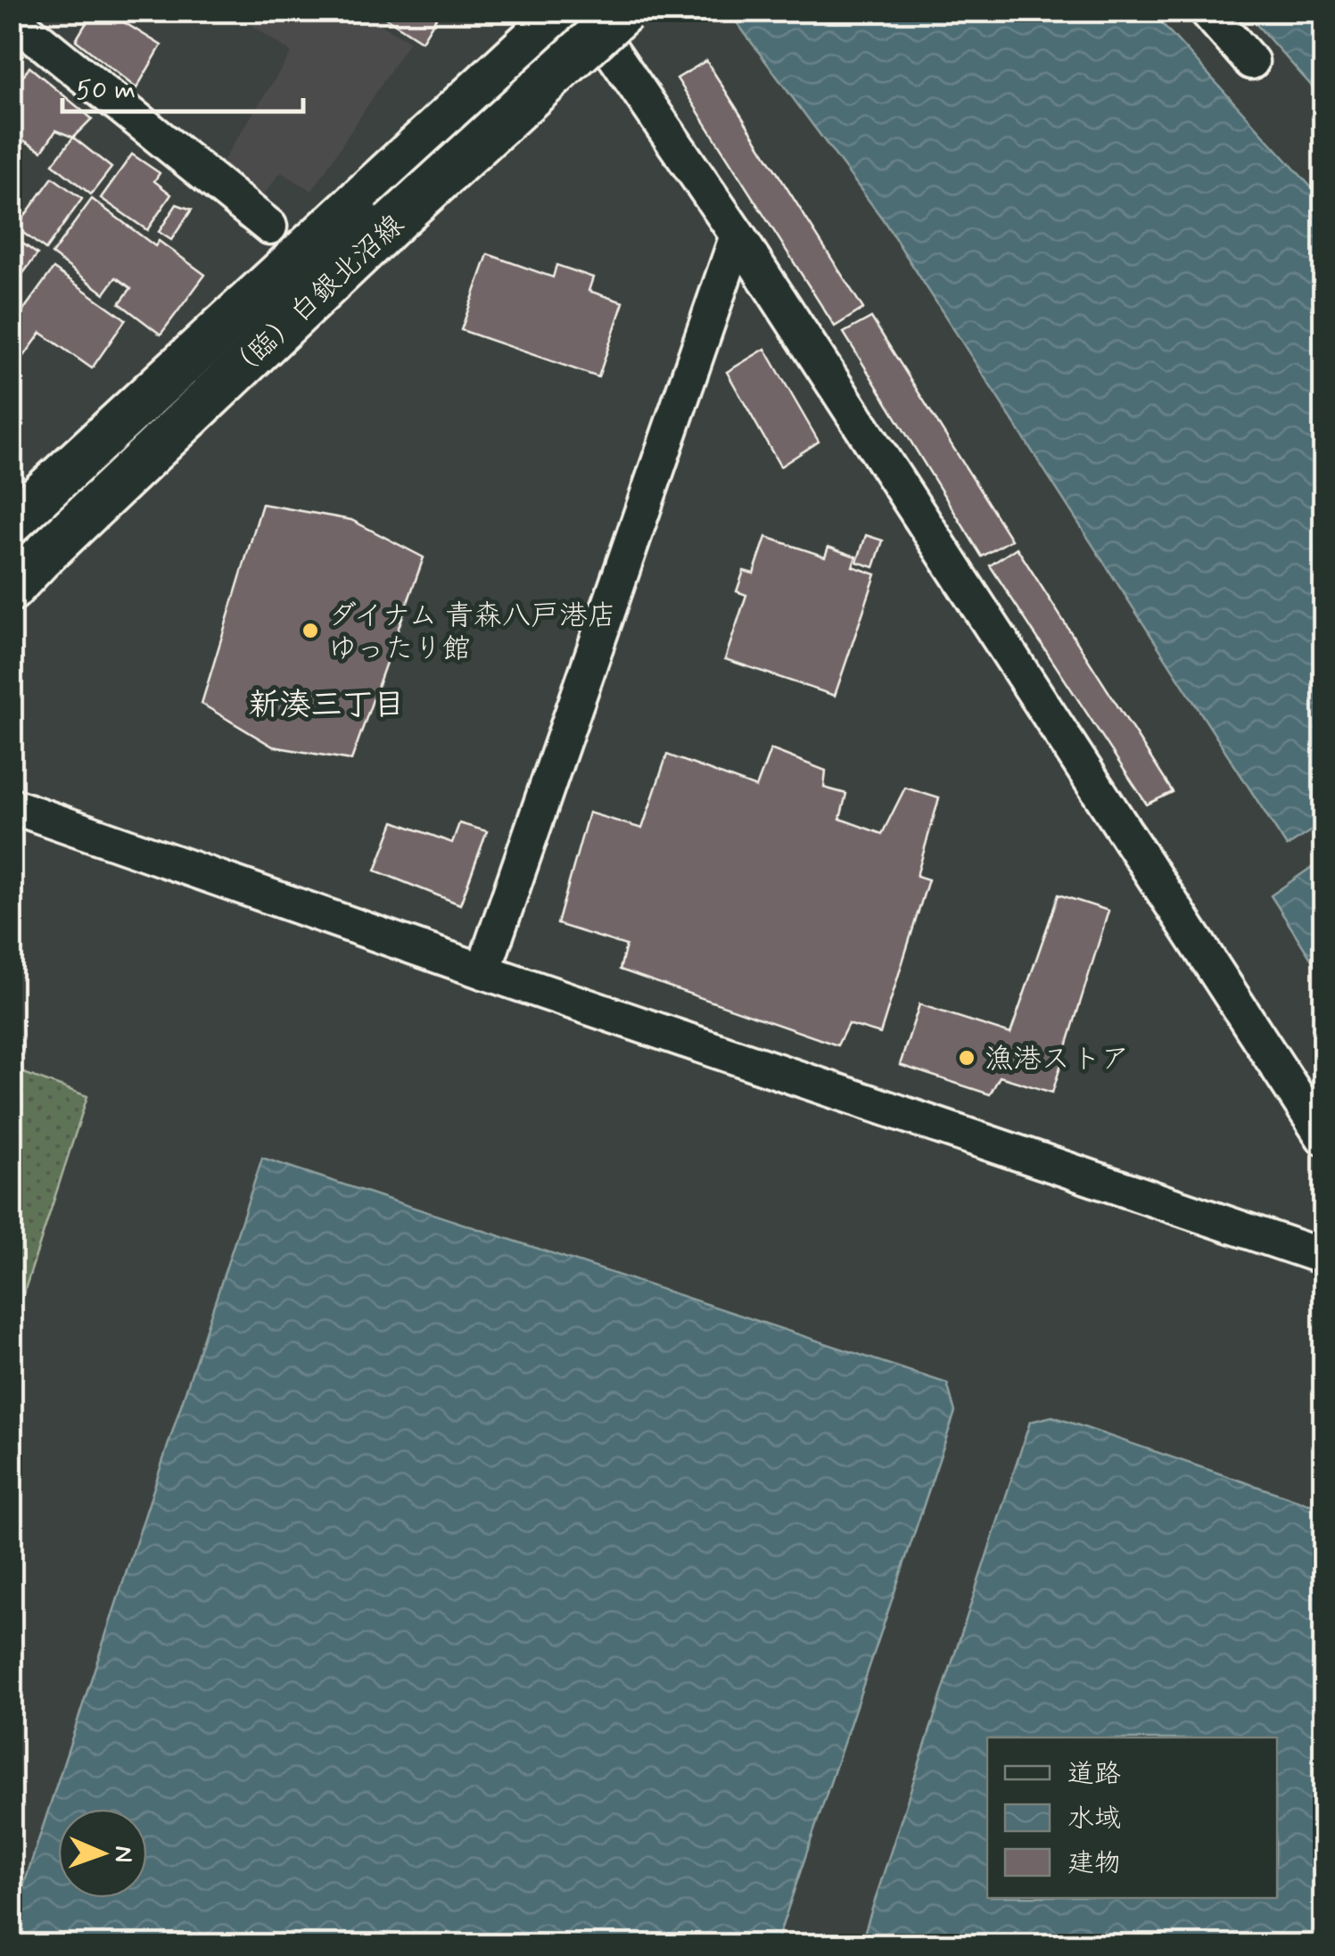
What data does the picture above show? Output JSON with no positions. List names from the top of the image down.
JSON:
{
  "streets": {
    "street": ["（臨）白銀北沼線"]
  },
  "districts": ["新湊三丁目"],
  "places": ["ダイナム 青森八戸港店 ゆったり館", "漁港ストア"],
  "legend": ["道路", "水域", "建物"],
  "scale_bar": "50 m",
  "north": "right"
}
